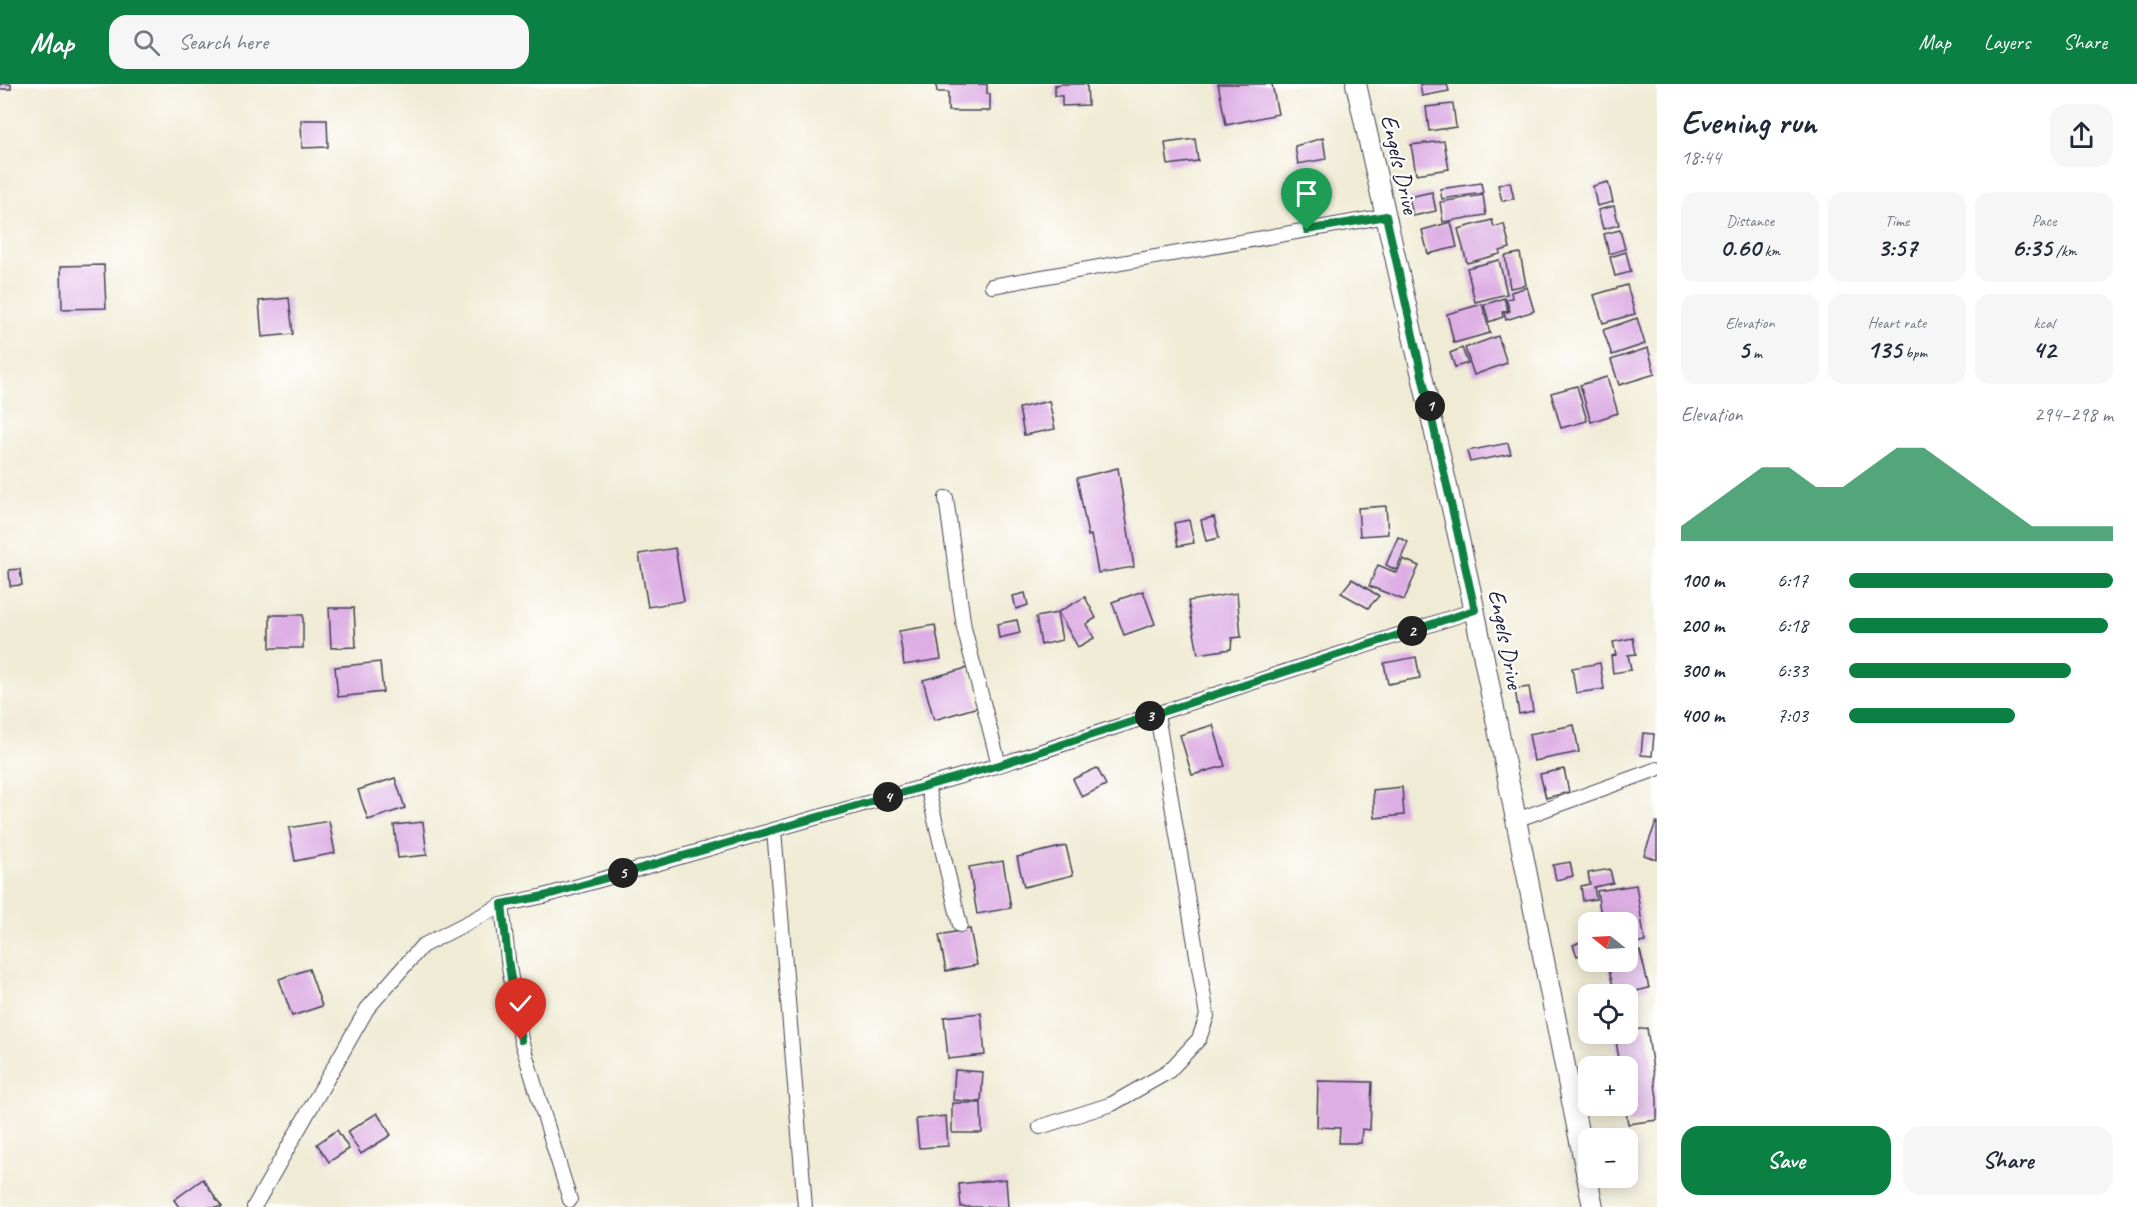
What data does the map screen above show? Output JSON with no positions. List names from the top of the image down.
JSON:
{
  "streets": {
    "street": ["Engels Drive"]
  },
  "north": "left",
  "page": {
    "header": "Map",
    "search": "Search here",
    "nav": ["Map", "Layers", "Share"],
    "heading": ["Evening run", "18:44"],
    "stats": [
      ["Distance", "0.60 km"],
      ["Time", "3:57"],
      ["Pace", "6:35 /km"],
      ["Elevation", "5 m"],
      ["Heart rate", "135 bpm"],
      ["kcal", "42"]
    ],
    "chart": ["Elevation", "294–298 m"],
    "pins": [
      "1",
      "2",
      "3",
      "4",
      "5"
    ],
    "list": [
      {
        "name": "100 m",
        "note": "6:17"
      },
      {
        "name": "200 m",
        "note": "6:18"
      },
      {
        "name": "300 m",
        "note": "6:33"
      },
      {
        "name": "400 m",
        "note": "7:03"
      }
    ],
    "map_buttons": ["+", "−"],
    "buttons": ["Save", "Share"]
  }
}
